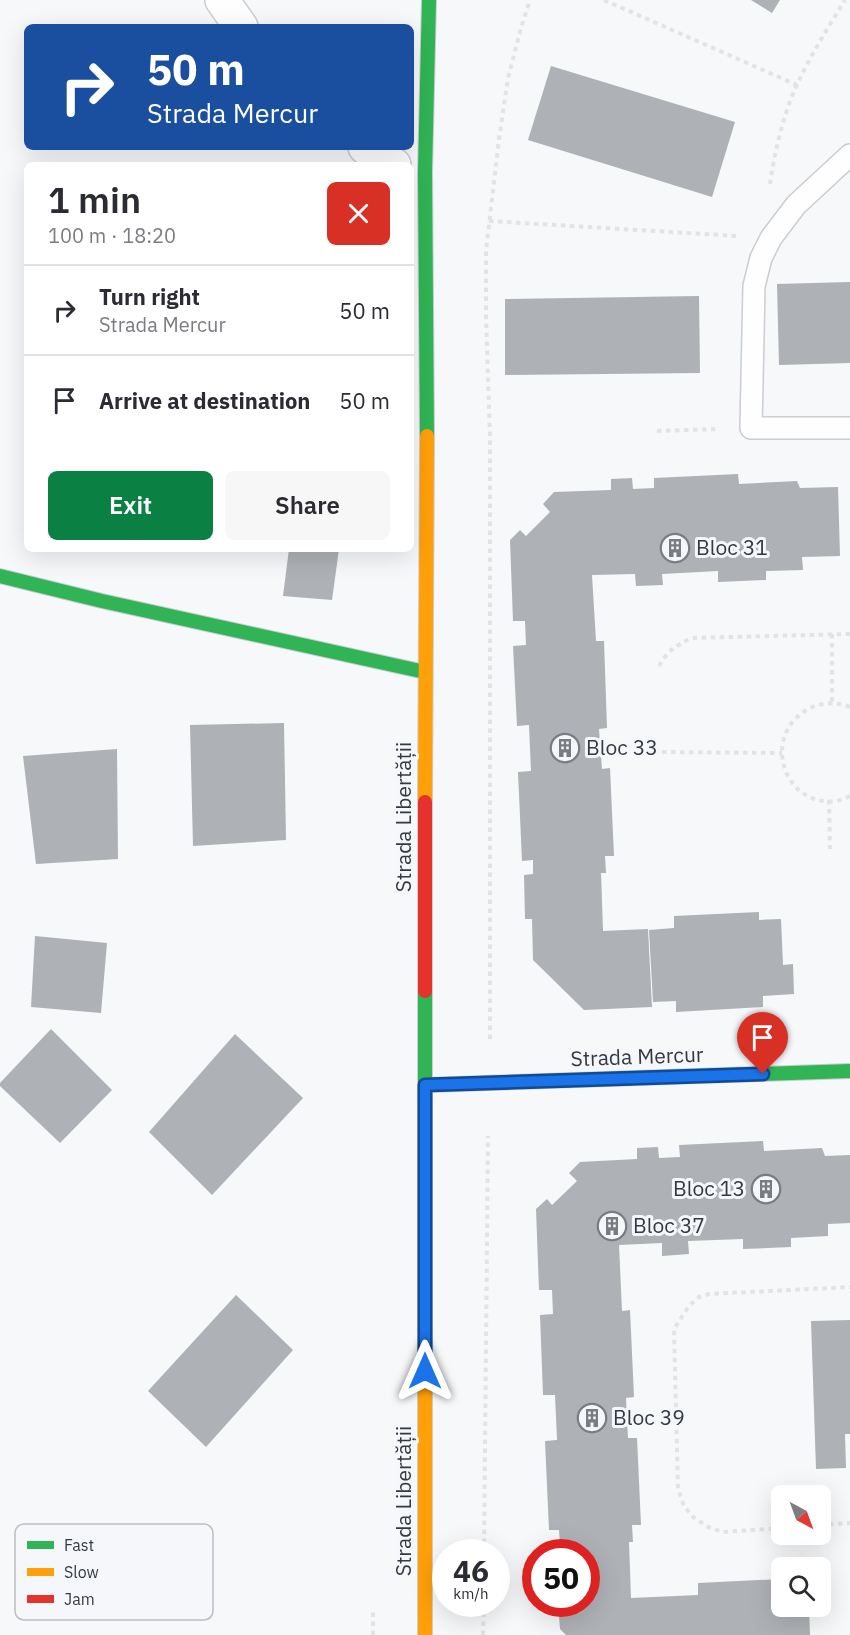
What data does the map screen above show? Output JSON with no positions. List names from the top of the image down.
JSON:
{
  "streets": {
    "main road": ["Strada Libertății", "Strada Mercur"]
  },
  "crossings": [
    ["Strada Libertății", "Strada Mercur"]
  ],
  "places": {
    "building": [
      "Bloc 31",
      "Bloc 33",
      "Bloc 13",
      "Bloc 37",
      "Bloc 39"
    ]
  },
  "legend": ["Fast", "Slow", "Jam"],
  "north": "bottom right",
  "page": {
    "turn": ["50 m", "Strada Mercur"],
    "heading": ["1 min", "100 m · 18:20"],
    "list": [
      {
        "name": "Turn right",
        "note": "Strada Mercur",
        "value": "50 m"
      },
      {
        "name": "Arrive at destination",
        "value": "50 m"
      }
    ],
    "buttons": ["Exit", "Share"],
    "speed": "46 km/h",
    "limit": "50"
  }
}
